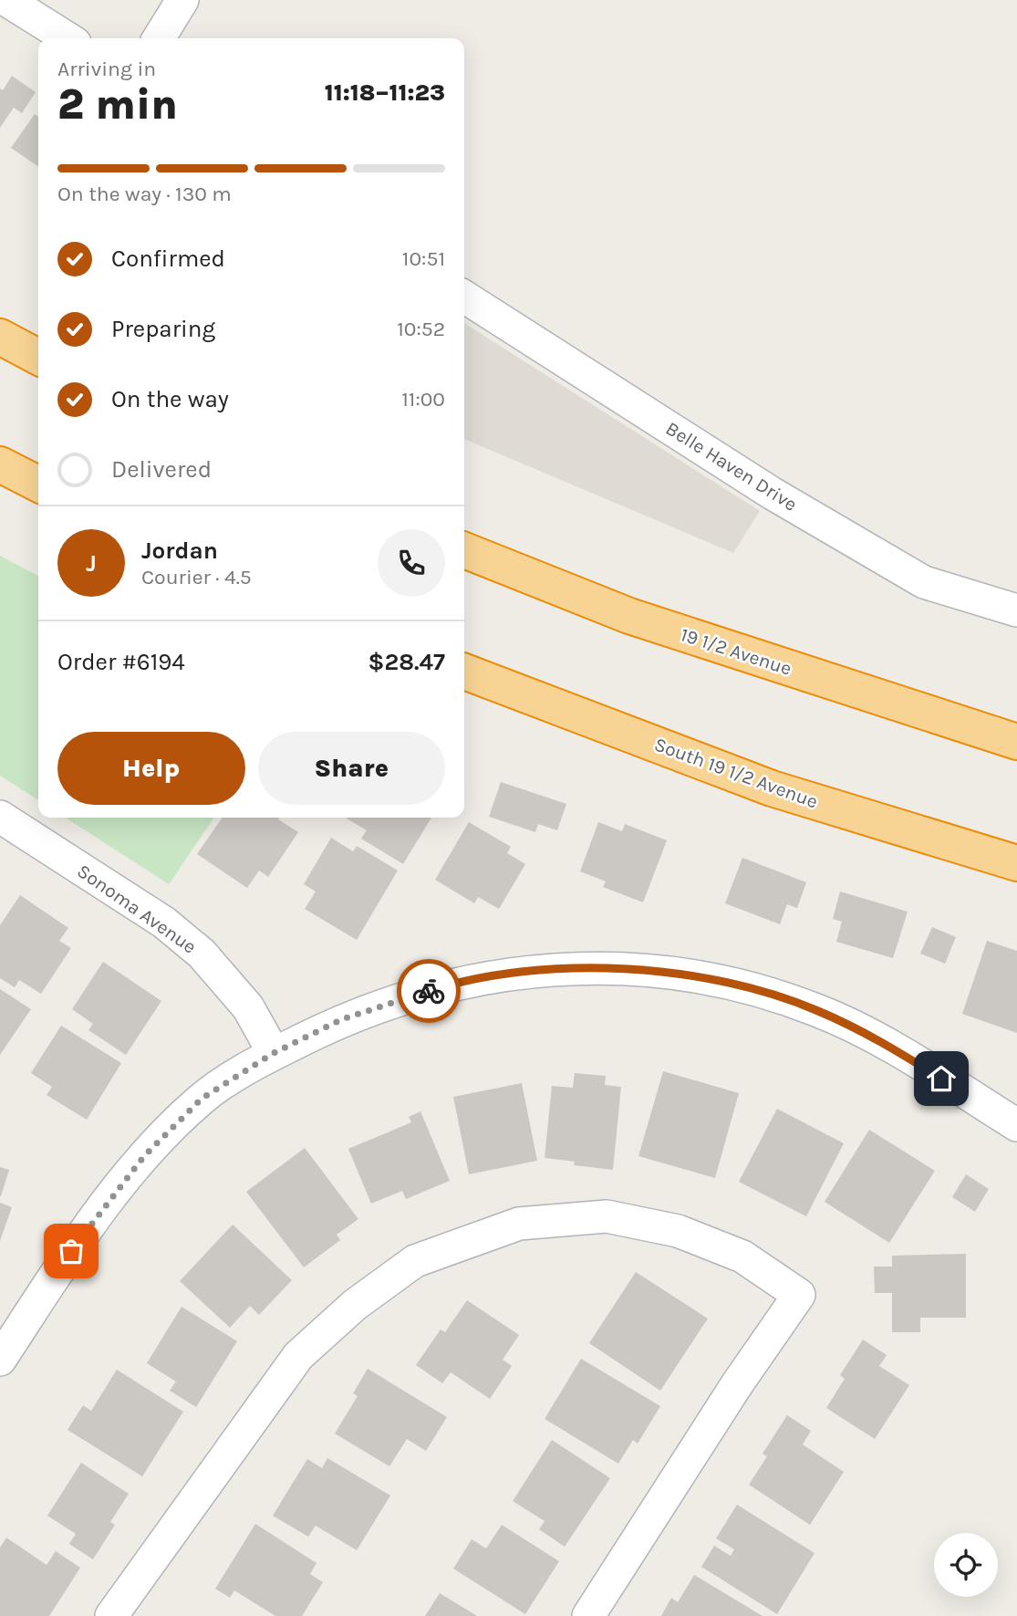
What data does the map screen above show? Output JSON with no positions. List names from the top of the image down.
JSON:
{
  "streets": {
    "highway": ["19 1/2 Avenue", "South 19 1/2 Avenue"],
    "street": ["Belle Haven Drive", "Sonoma Avenue"]
  },
  "page": {
    "heading": ["2 min", "Arriving in", "11:18–11:23"],
    "panel": [
      "Jordan",
      "Courier · 4.5",
      "Order #6194",
      "$28.47"
    ],
    "bar": "On the way · 130 m",
    "list": [
      ["Confirmed", "10:51"],
      ["Preparing", "10:52"],
      ["On the way", "11:00"],
      "Delivered"
    ],
    "round": "J",
    "buttons": ["Help", "Share"]
  }
}
